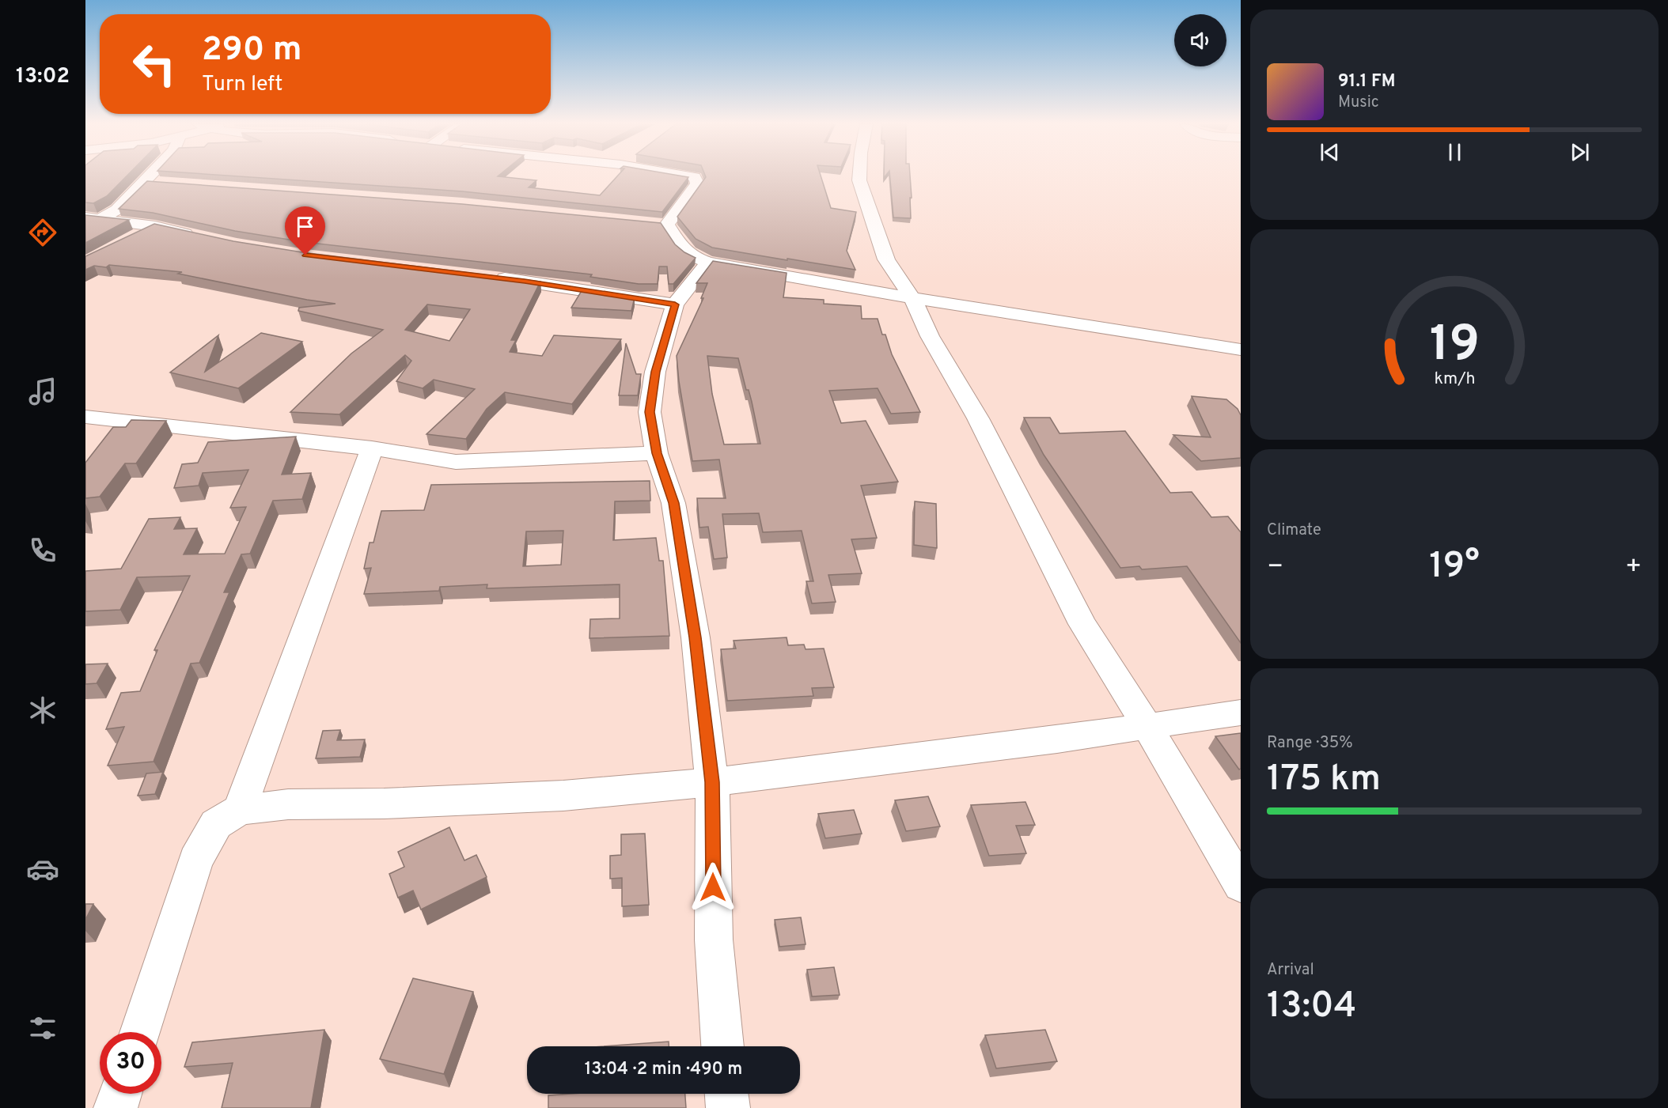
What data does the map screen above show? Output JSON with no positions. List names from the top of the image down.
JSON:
{
  "page": {
    "tabs": "13:02",
    "turn": ["290 m", "Turn left"],
    "song": ["91.1 FM", "Music"],
    "tile": [
      "Climate",
      ["Range · 35%", "175 km"],
      ["Arrival", "13:04"]
    ],
    "heat": ["−", "19°", "+"],
    "limit": "30",
    "trip": "13:04 · 2 min · 490 m",
    "gauge": ["19", "km/h"]
  }
}
